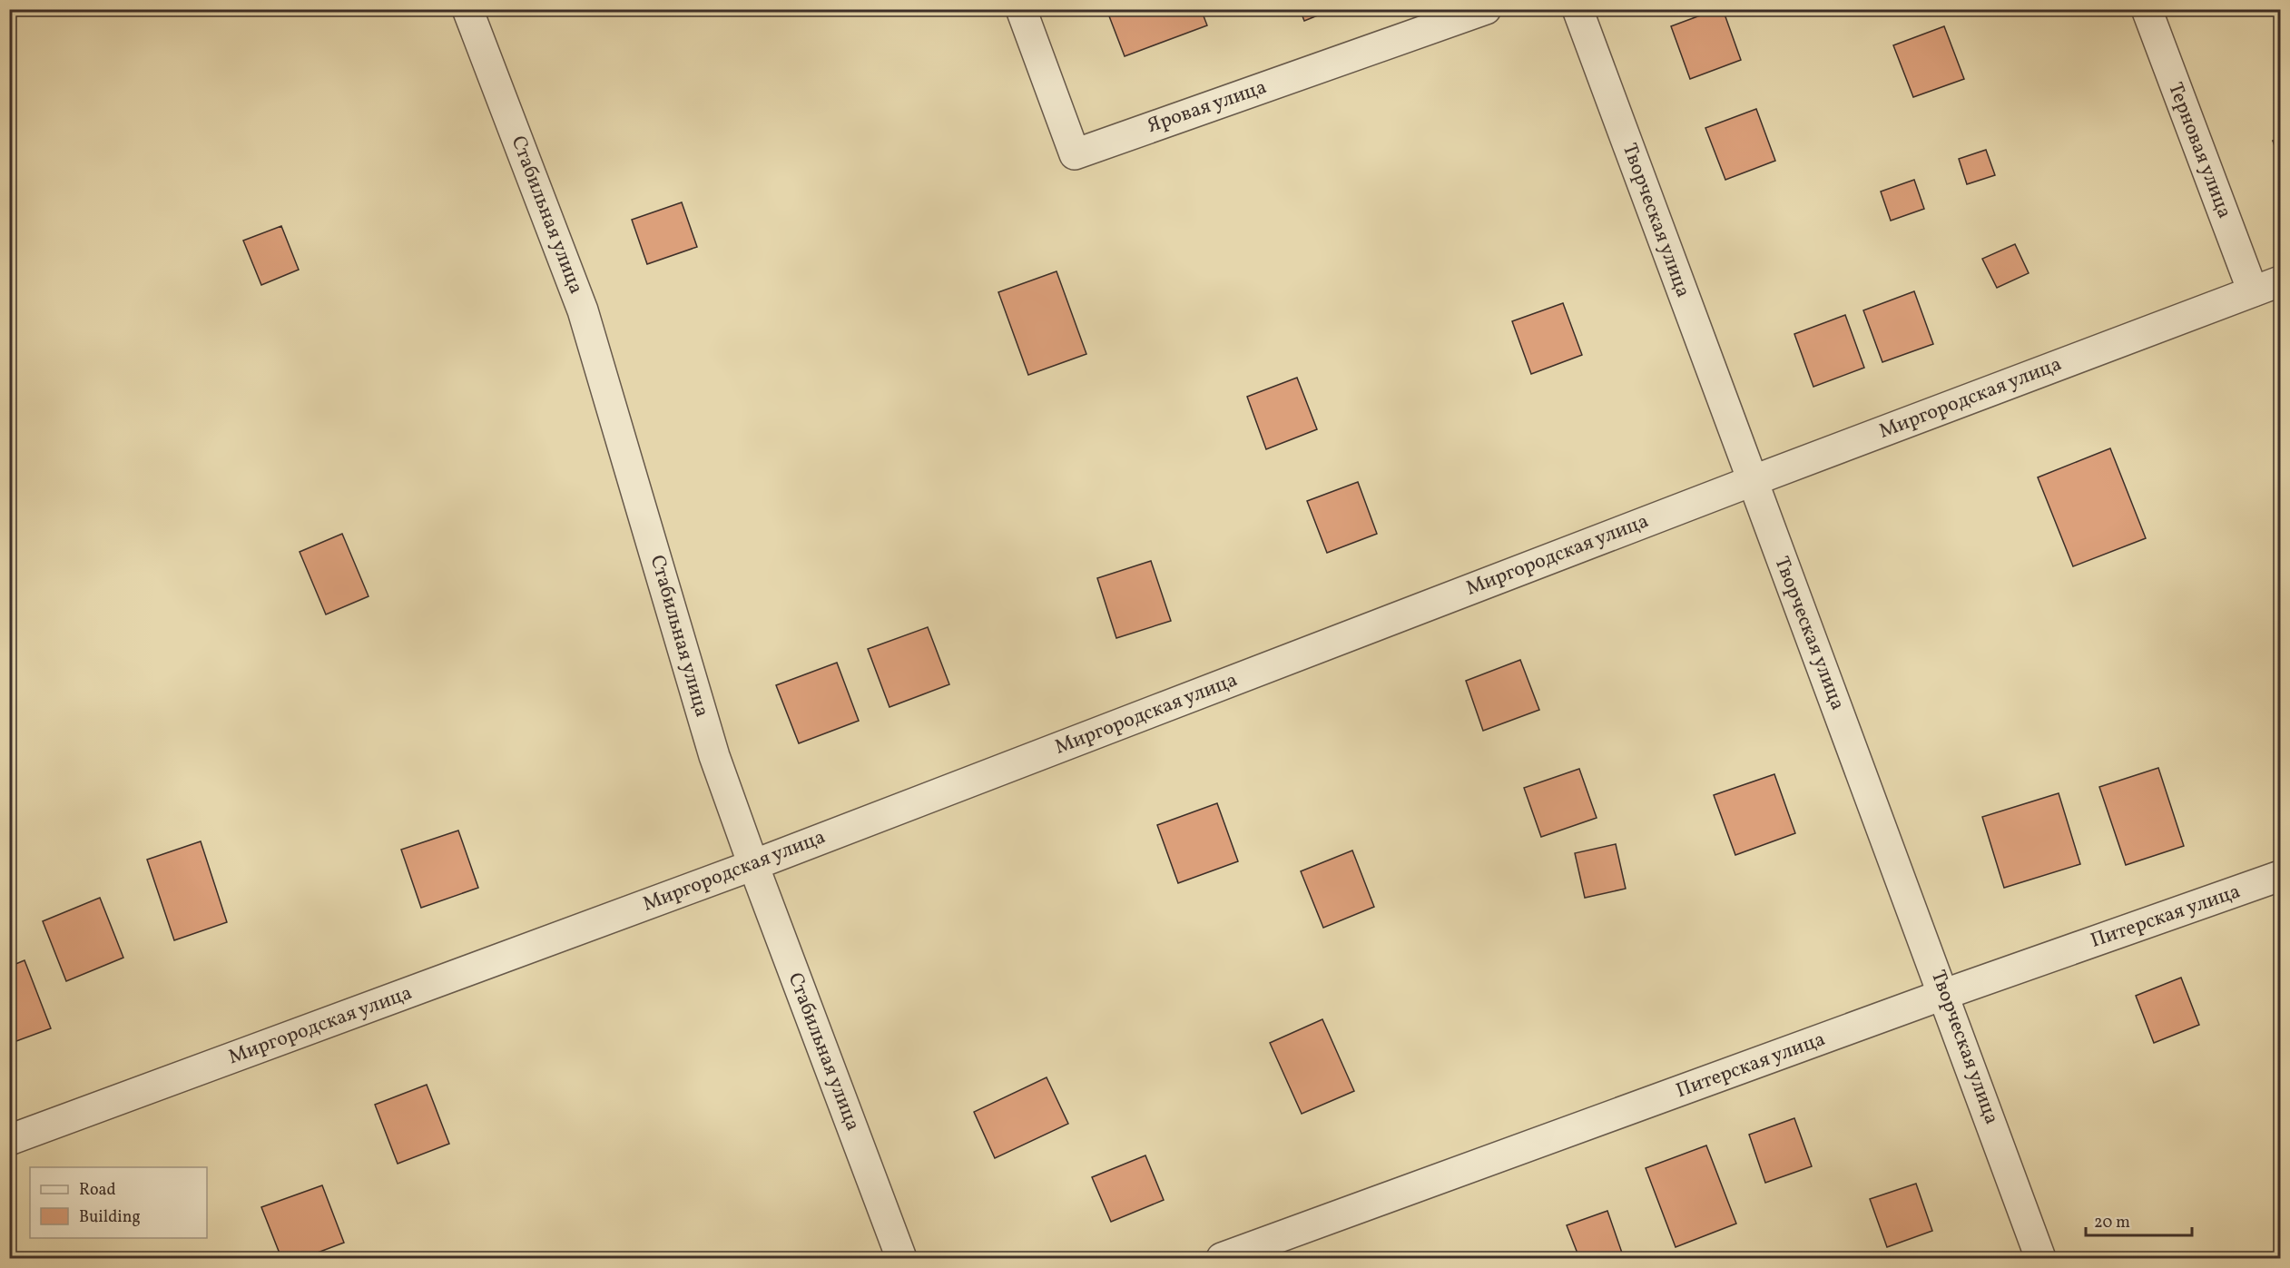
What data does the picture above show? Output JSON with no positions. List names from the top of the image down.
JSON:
{
  "streets": {
    "street": [
      "Яровая улица",
      "Терновая улица",
      "Стабильная улица",
      "Творческая улица",
      "Миргородская улица",
      "Питерская улица"
    ]
  },
  "crossings": [
    ["Терновая улица", "Миргородская улица"],
    ["Стабильная улица", "Миргородская улица"],
    ["Творческая улица", "Миргородская улица"],
    ["Творческая улица", "Питерская улица"]
  ],
  "legend": ["Road", "Building"],
  "scale_bar": "20 m"
}
